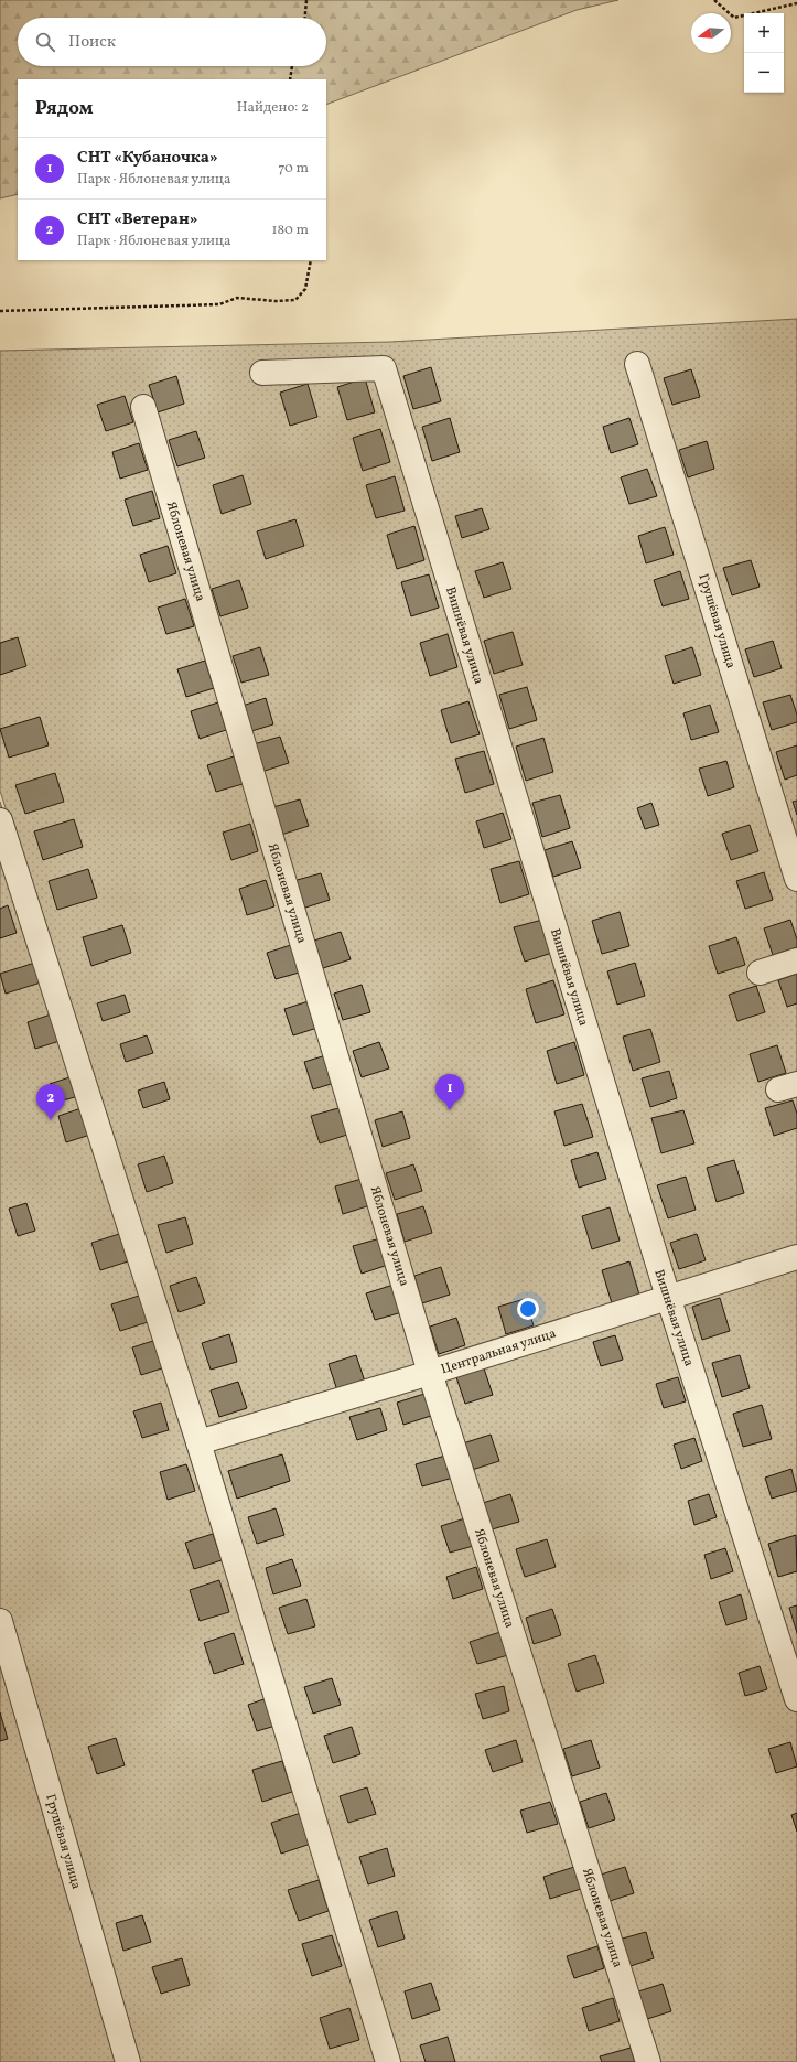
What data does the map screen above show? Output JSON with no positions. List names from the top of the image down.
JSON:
{
  "streets": {
    "street": [
      "Яблоневая улица",
      "Грушёвая улица",
      "Вишнёвая улица",
      "Центральная улица"
    ]
  },
  "crossings": [
    ["Яблоневая улица", "Центральная улица"],
    ["Вишнёвая улица", "Центральная улица"]
  ],
  "north": "left",
  "page": {
    "map_buttons": ["+", "−"],
    "search": "Поиск",
    "heading": ["Рядом", "Найдено: 2"],
    "list": [
      {
        "mark": "1",
        "name": "СНТ «Кубаночка»",
        "note": "Парк · Яблоневая улица",
        "value": "70 m"
      },
      {
        "mark": "2",
        "name": "СНТ «Ветеран»",
        "note": "Парк · Яблоневая улица",
        "value": "180 m"
      }
    ],
    "pins": ["1", "2"]
  }
}
